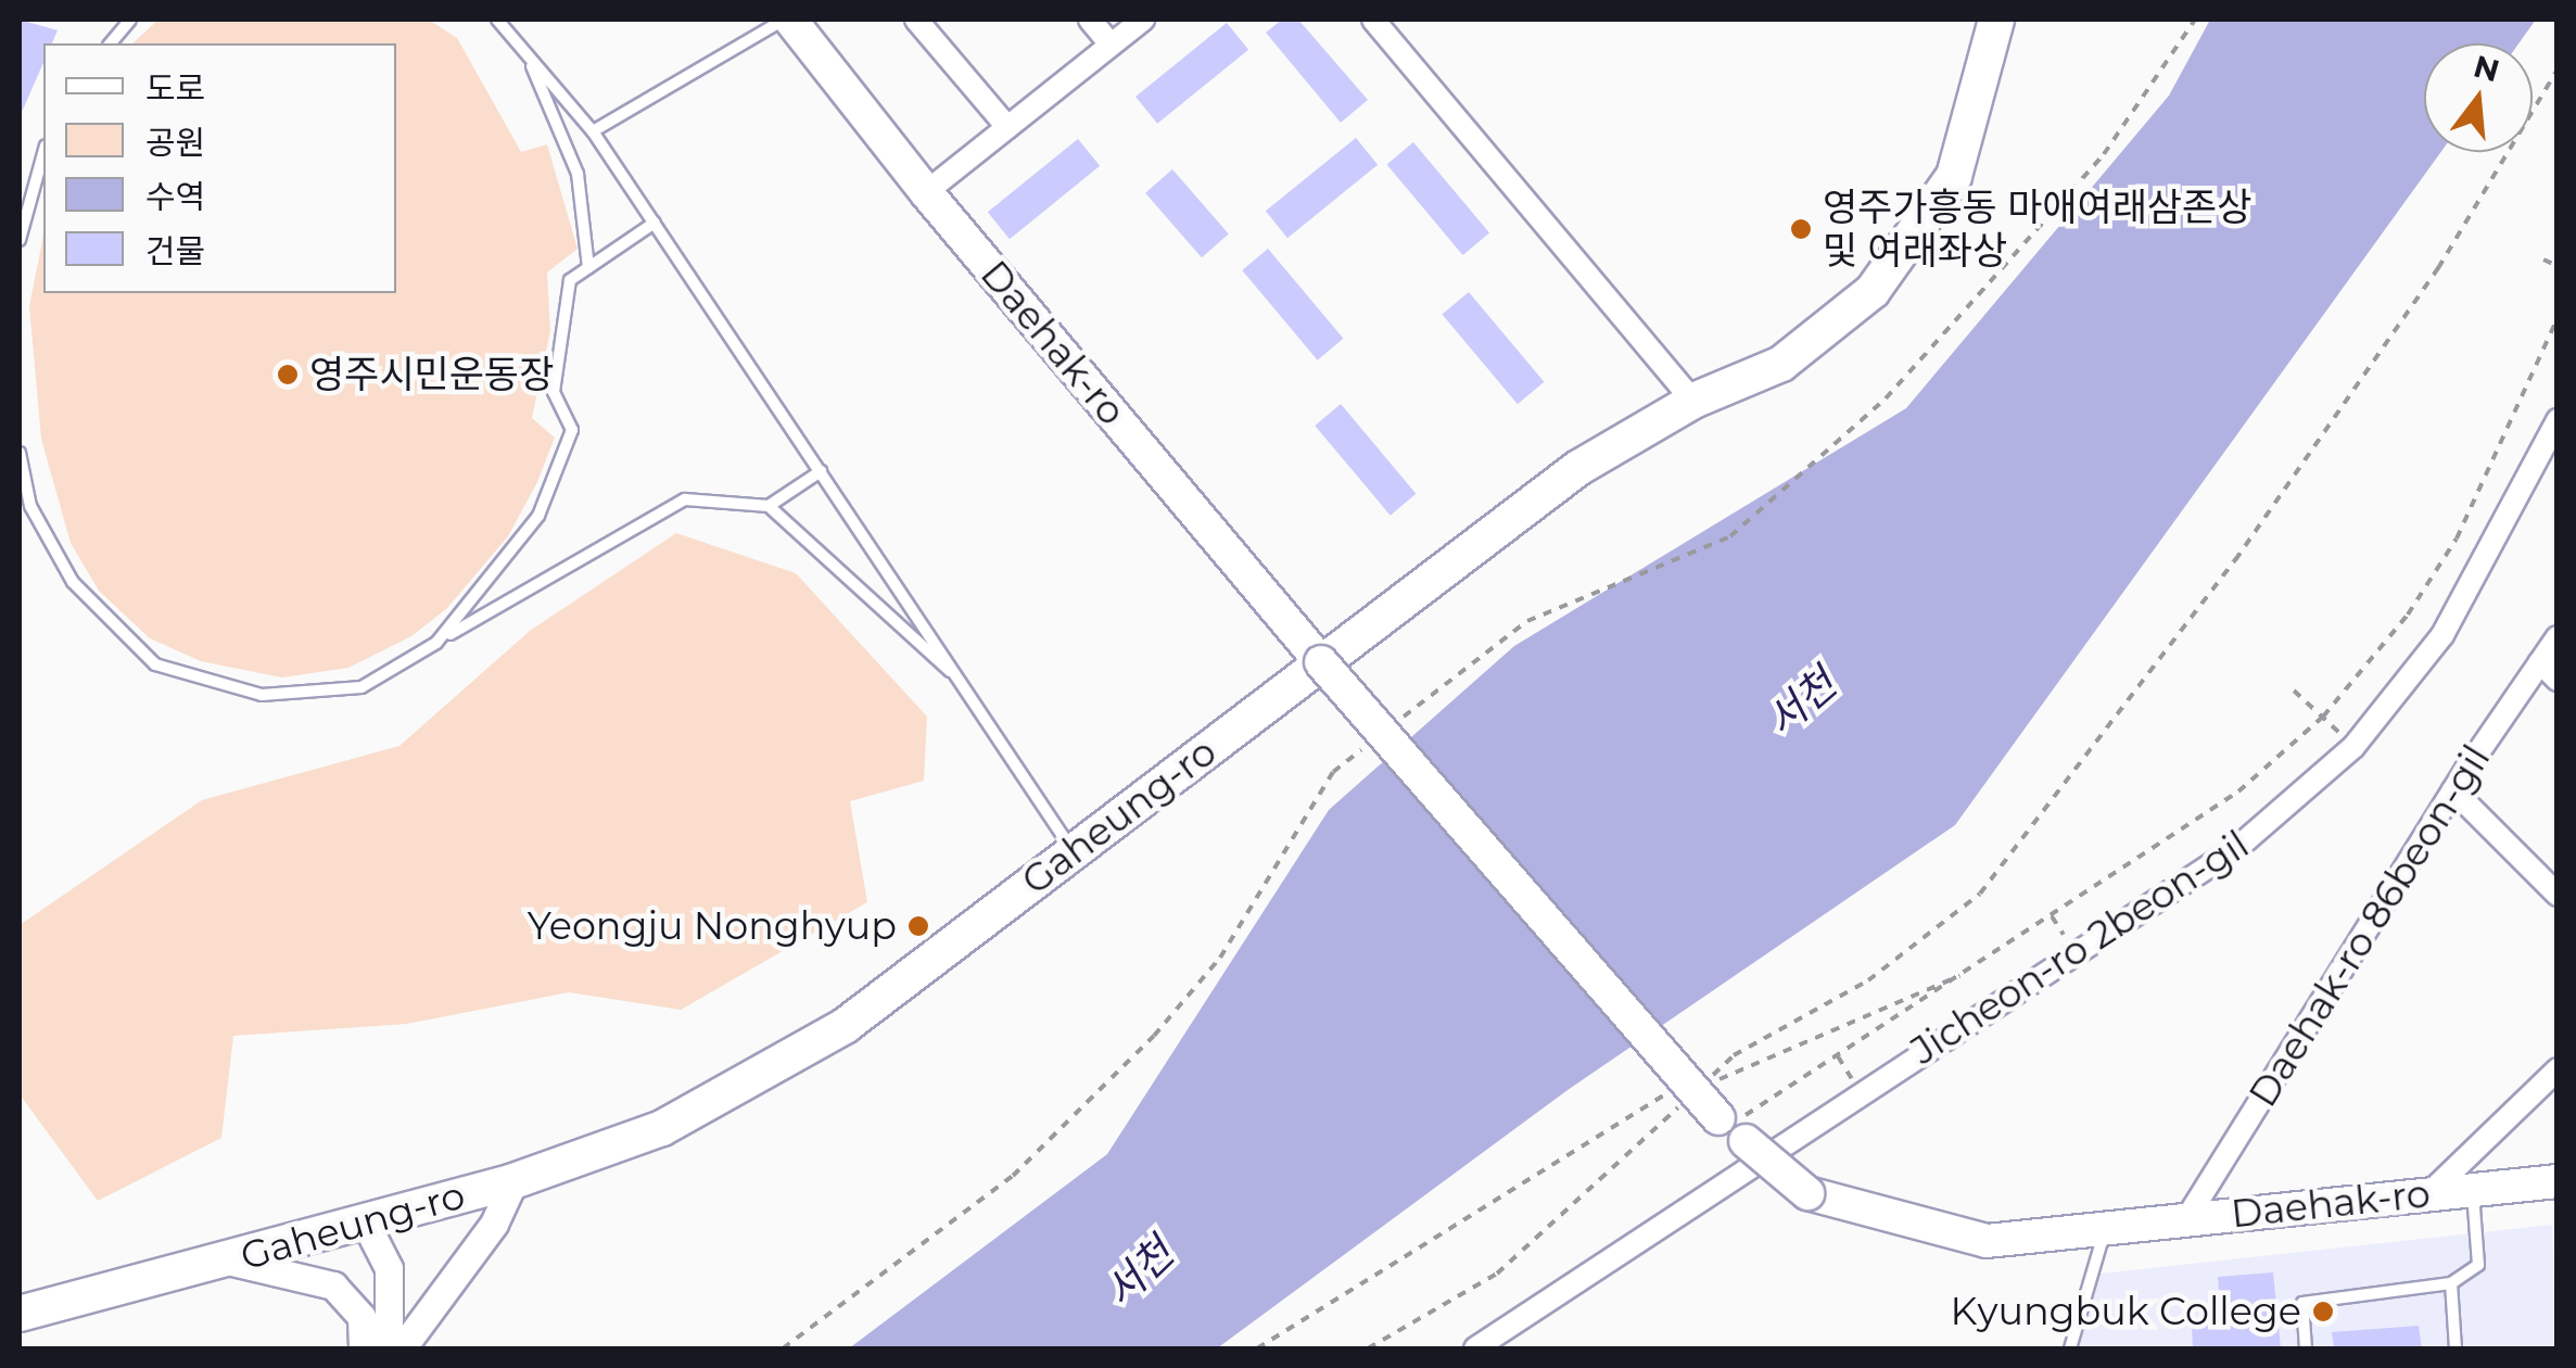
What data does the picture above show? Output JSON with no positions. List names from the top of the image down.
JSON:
{
  "streets": {
    "main road": ["Daehak-ro", "Gaheung-ro"],
    "street": ["Daehak-ro 86beon-gil", "Jicheon-ro 2beon-gil"]
  },
  "crossings": [
    ["Daehak-ro", "Gaheung-ro"],
    ["Daehak-ro", "Daehak-ro 86beon-gil"]
  ],
  "water": ["서천"],
  "places": [
    "영주가흥동 마애여래삼존상 및 여래좌상",
    "영주시민운동장",
    "Yeongju Nonghyup",
    "Kyungbuk College"
  ],
  "legend": [
    "도로",
    "공원",
    "수역",
    "건물"
  ],
  "north": "top"
}
